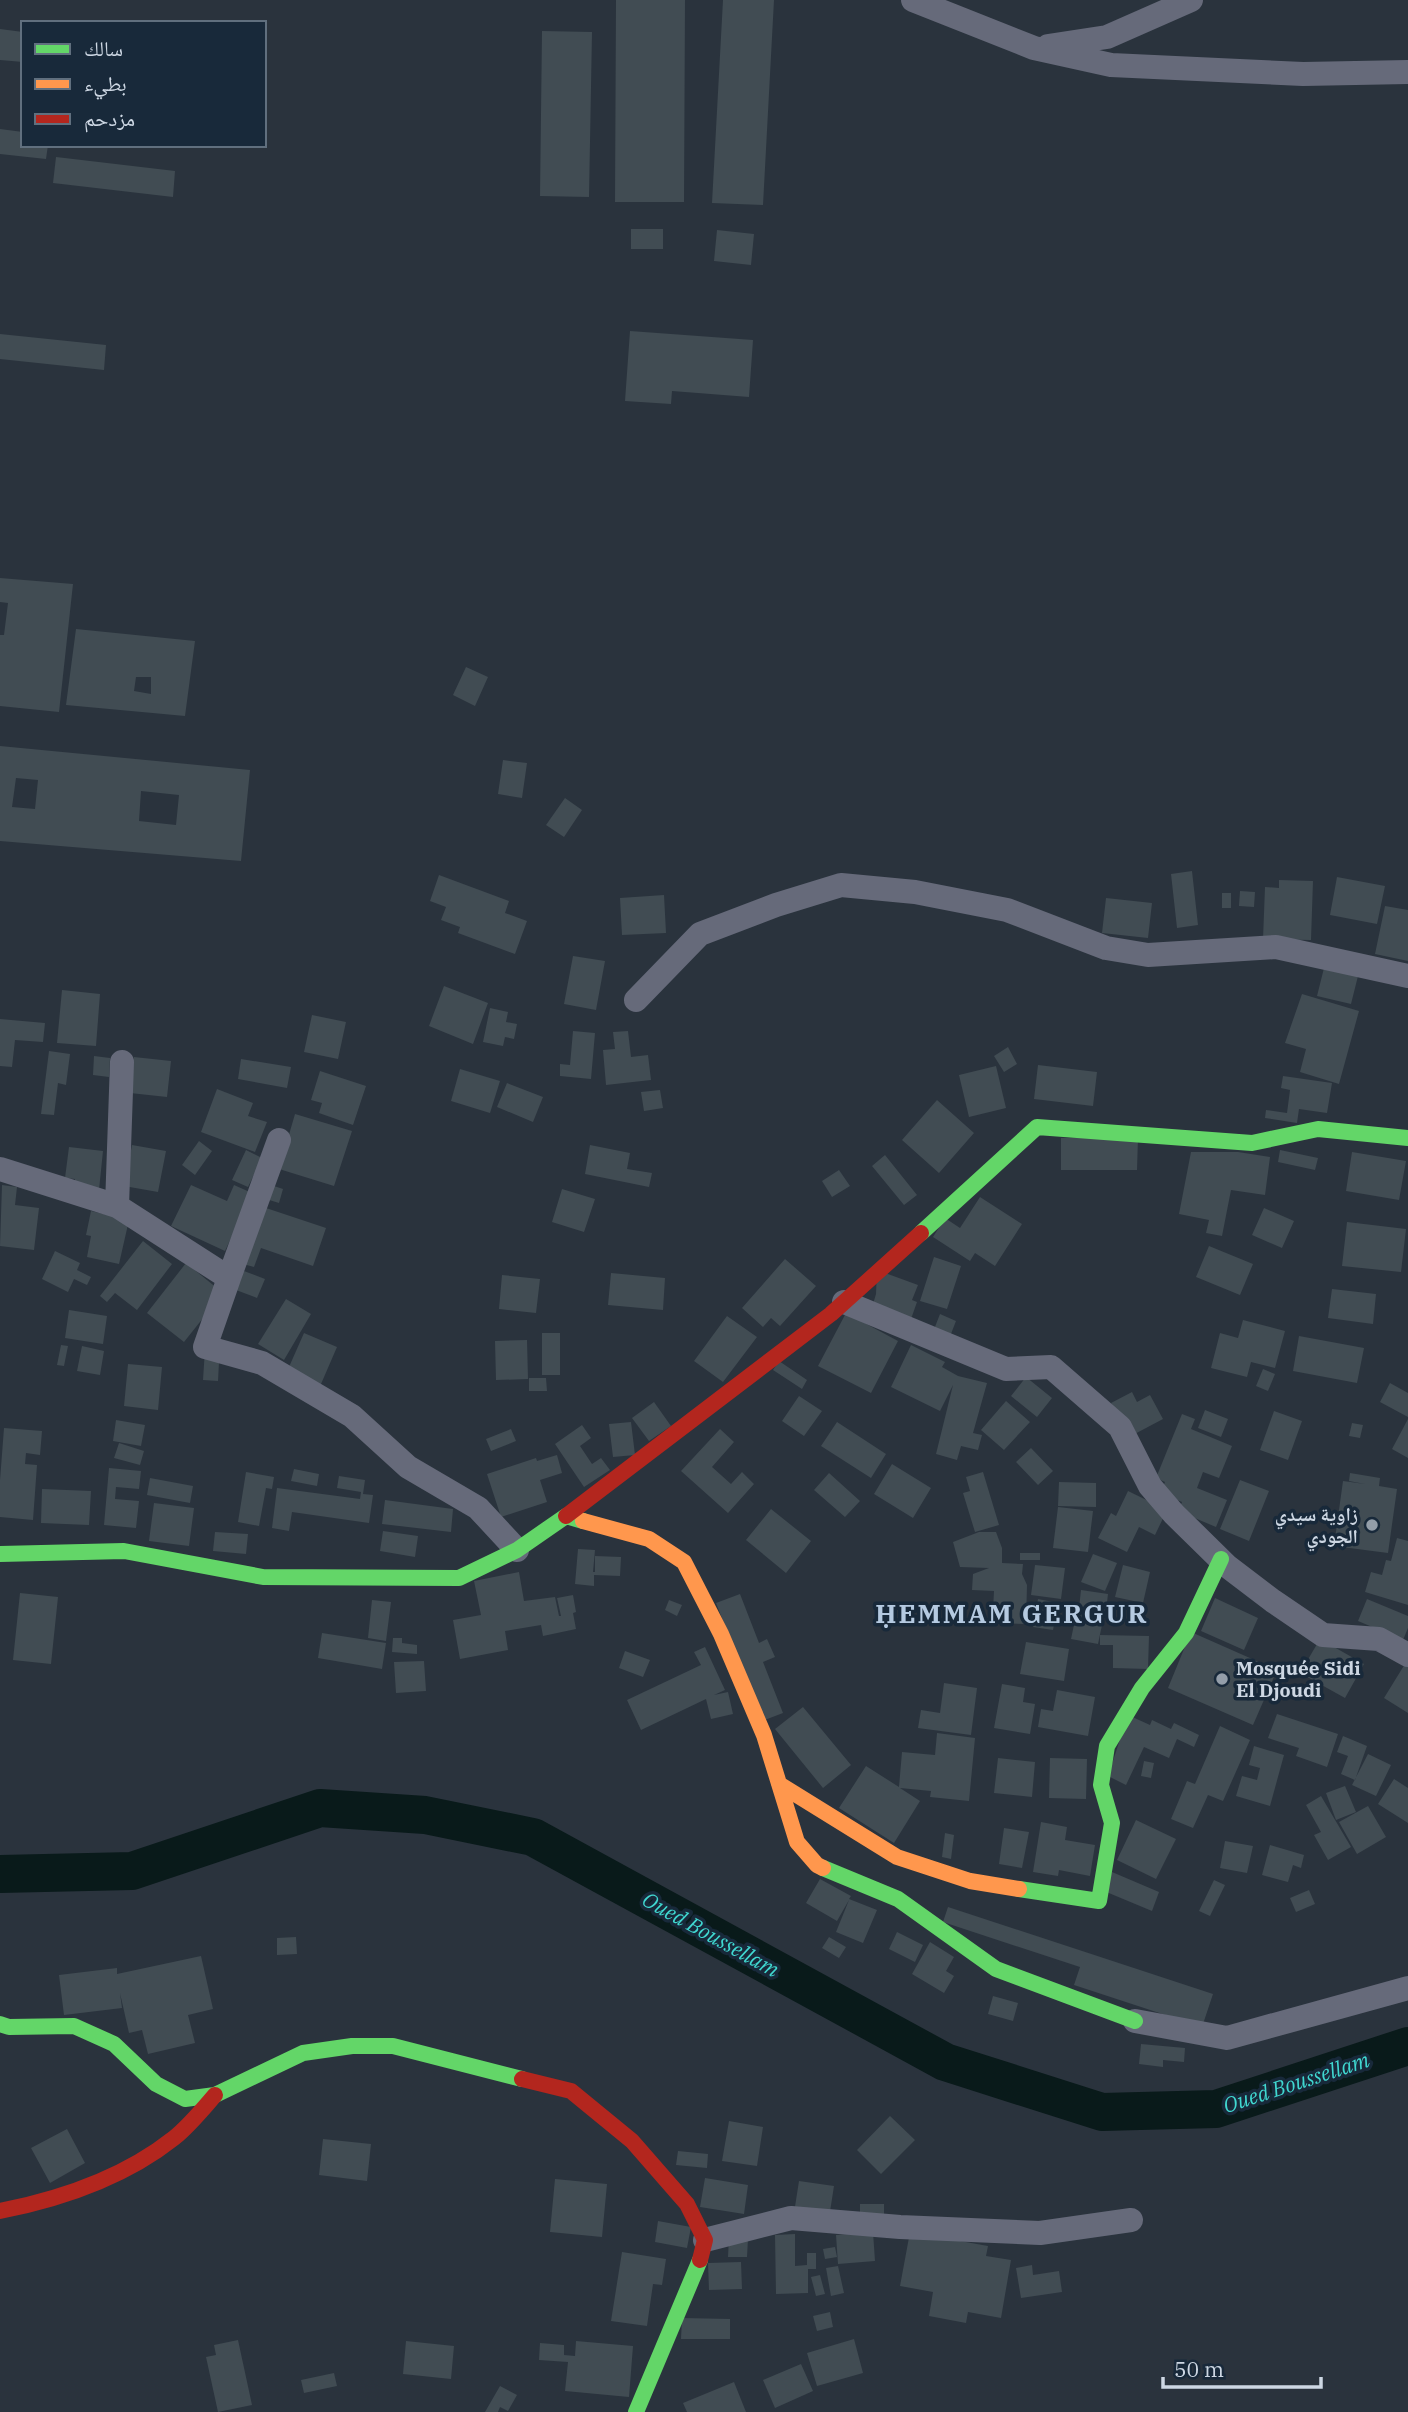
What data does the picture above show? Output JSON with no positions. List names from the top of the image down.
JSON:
{
  "districts": ["ḤEMMAM GERGUR"],
  "water": ["Oued Boussellam"],
  "places": ["زاوية سيدي الجودي", "Mosquée Sidi El Djoudi"],
  "legend": ["سالك", "بطيء", "مزدحم"],
  "scale_bar": "50 m"
}
